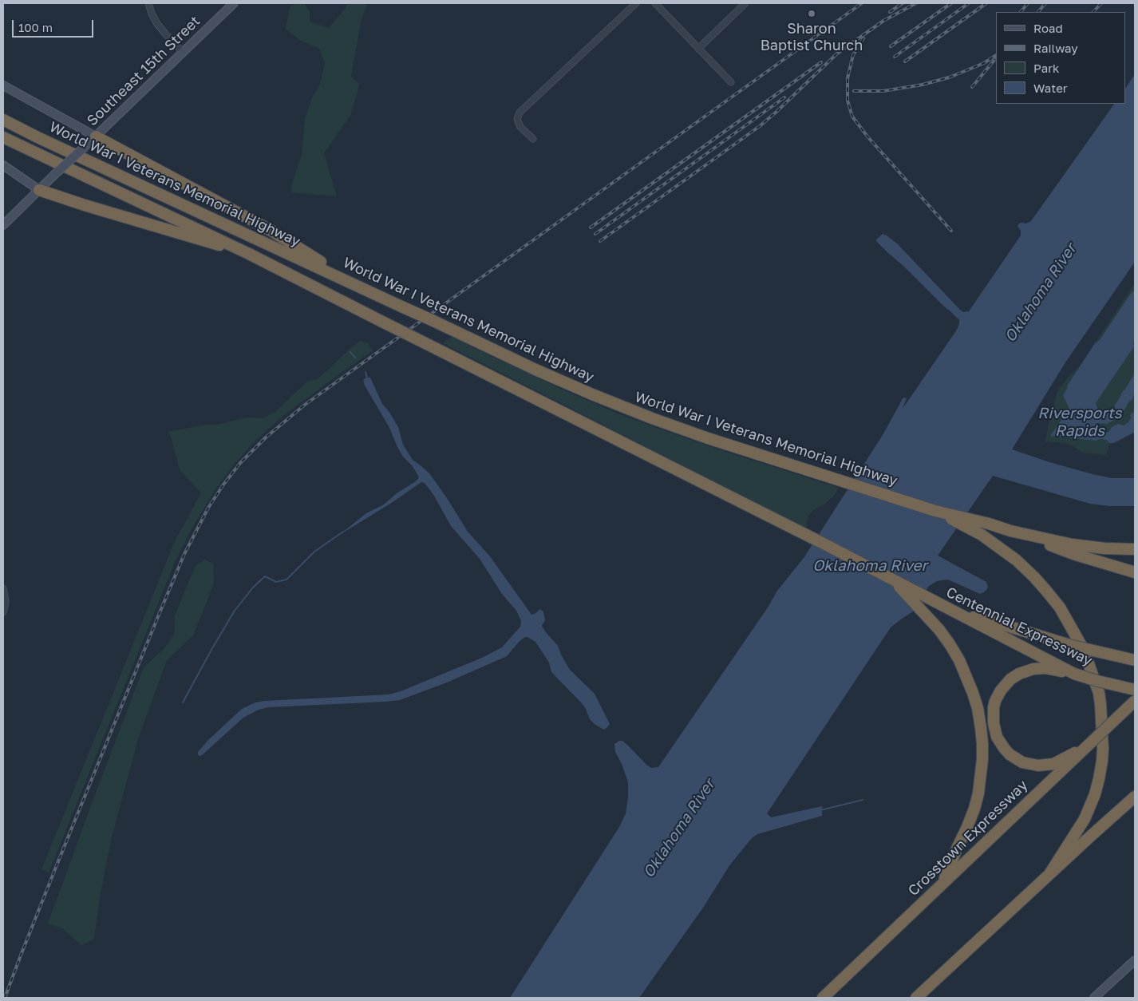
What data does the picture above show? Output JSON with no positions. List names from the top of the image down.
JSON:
{
  "streets": {
    "highway": ["World War I Veterans Memorial Highway", "Centennial Expressway", "Crosstown Expressway"],
    "main road": ["Southeast 15th Street"]
  },
  "water": ["Oklahoma River", "Riversports Rapids"],
  "places": ["Sharon Baptist Church"],
  "legend": [
    "Road",
    "Railway",
    "Park",
    "Water"
  ],
  "scale_bar": "100 m"
}
